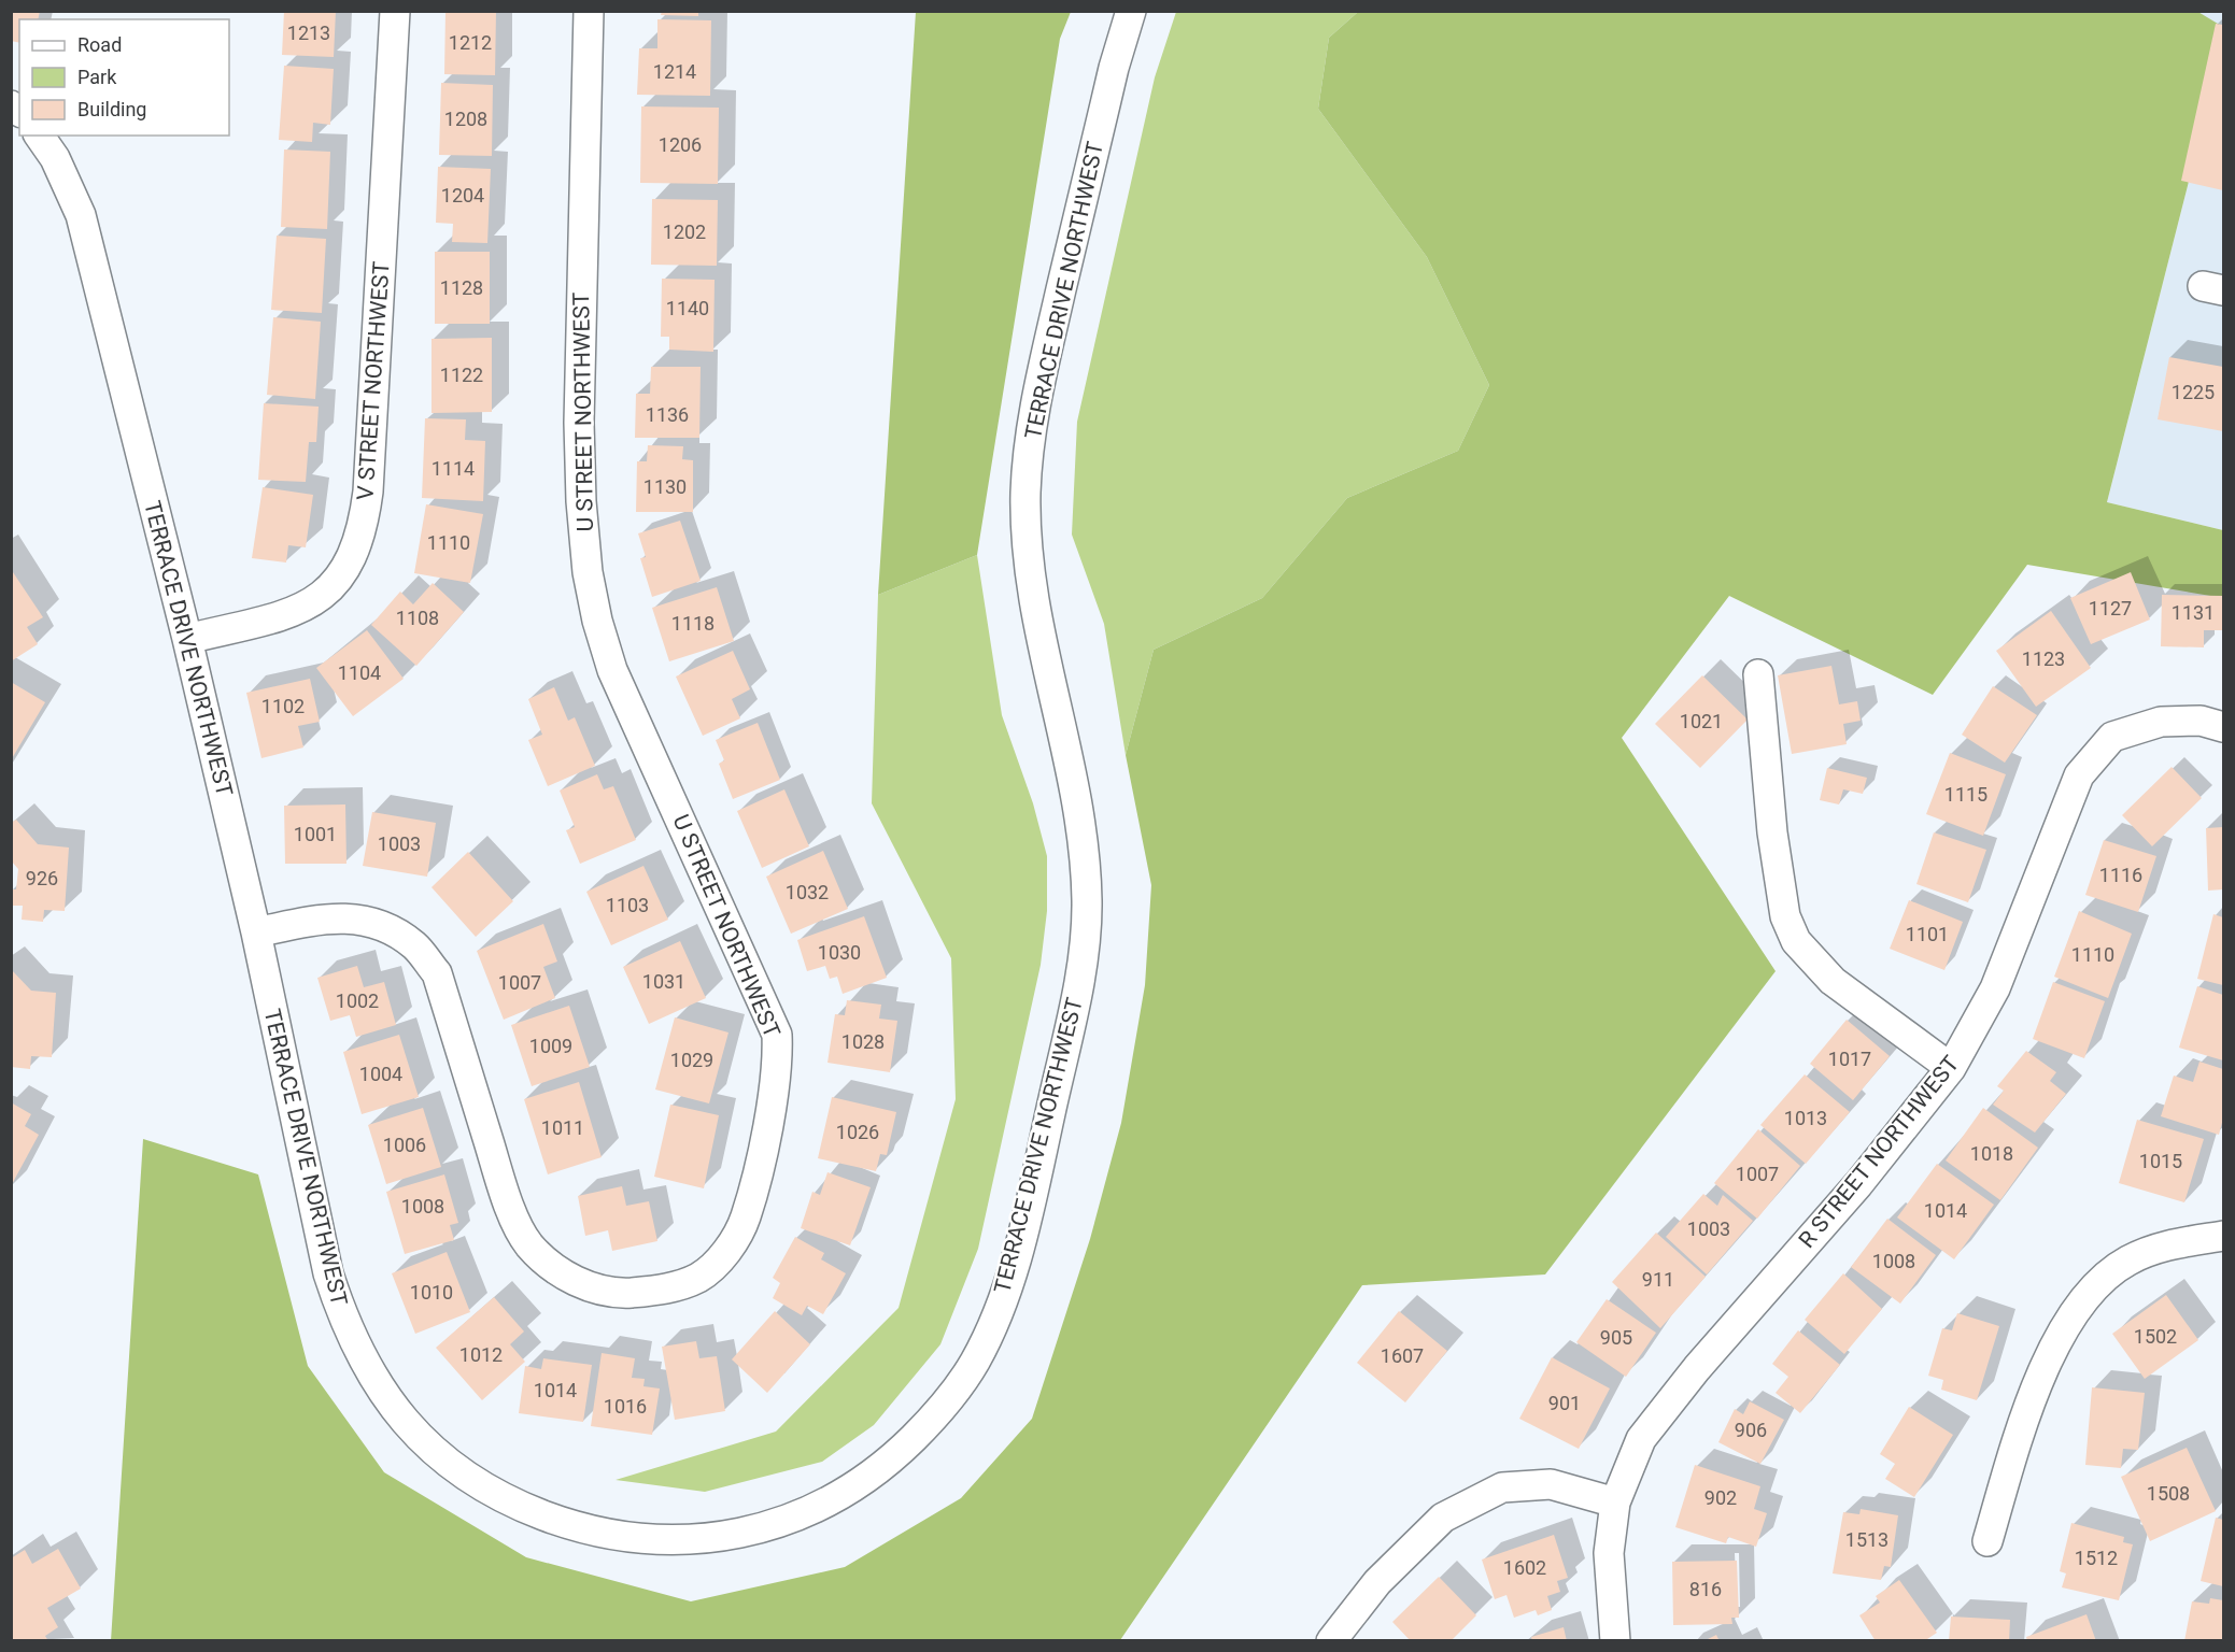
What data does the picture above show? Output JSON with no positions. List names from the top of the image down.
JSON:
{
  "streets": {
    "street": [
      "TERRACE DRIVE NORTHWEST",
      "V STREET NORTHWEST",
      "U STREET NORTHWEST",
      "R STREET NORTHWEST"
    ]
  },
  "crossings": [
    ["TERRACE DRIVE NORTHWEST", "V STREET NORTHWEST"],
    ["TERRACE DRIVE NORTHWEST", "U STREET NORTHWEST"]
  ],
  "house_numbers": [
    "1213",
    "1212",
    "1214",
    "1208",
    "1206",
    "1204",
    "1202",
    "1128",
    "1140",
    "1122",
    "1225",
    "1136",
    "1114",
    "1130",
    "1110",
    "1127",
    "1131",
    "1108",
    "1118",
    "1123",
    "1104",
    "1102",
    "1021",
    "1115",
    "1001",
    "1003",
    "1116",
    "926",
    "1032",
    "1103",
    "1101",
    "1030",
    "1110",
    "1031",
    "1007",
    "1002",
    "1028",
    "1009",
    "1017",
    "1029",
    "1004",
    "1013",
    "1011",
    "1026",
    "1006",
    "1018",
    "1015",
    "1007",
    "1008",
    "1014",
    "1003",
    "1008",
    "911",
    "1010",
    "1502",
    "905",
    "1012",
    "1607",
    "1014",
    "901",
    "1016",
    "906",
    "1508",
    "902",
    "1513",
    "1512",
    "1602",
    "816"
  ],
  "legend": ["Road", "Park", "Building"]
}
